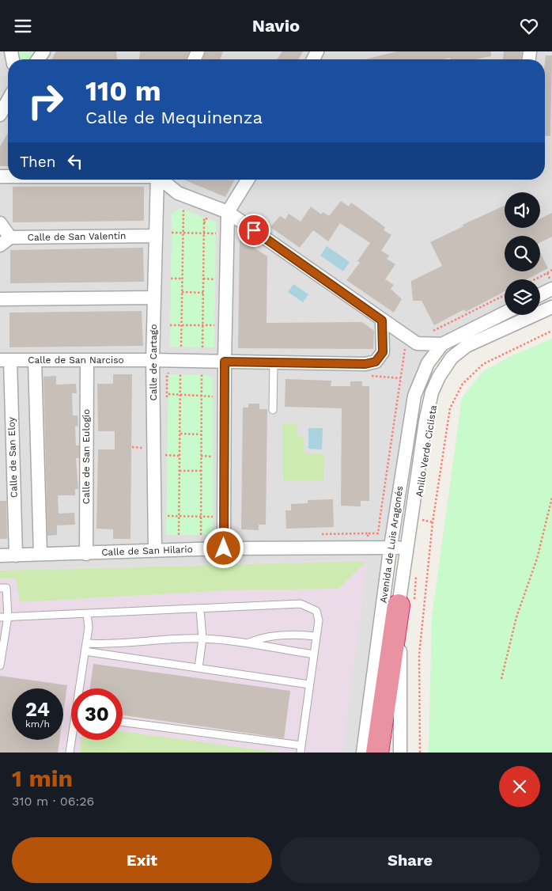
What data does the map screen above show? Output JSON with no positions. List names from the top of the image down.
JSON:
{
  "streets": {
    "street": [
      "Calle de San Valentín",
      "Calle de San Narciso",
      "Calle de Cartago",
      "Calle de San Eulogio",
      "Calle de San Eloy",
      "Avenida de Luis Aragonés",
      "Calle de San Hilario"
    ]
  },
  "crossings": [
    ["Calle de San Valentín", "Calle de Cartago"],
    ["Calle de San Narciso", "Calle de Cartago"],
    ["Calle de San Narciso", "Calle de San Eulogio"],
    ["Calle de San Narciso", "Calle de San Eloy"],
    ["Calle de Cartago", "Calle de San Hilario"],
    ["Calle de San Eulogio", "Calle de San Hilario"],
    ["Calle de San Eloy", "Calle de San Hilario"],
    ["Avenida de Luis Aragonés", "Calle de San Hilario"]
  ],
  "page": {
    "header": "Navio",
    "turn": ["110 m", "Calle de Mequinenza"],
    "then": "Then",
    "speed": "24 km/h",
    "limit": "30",
    "heading": ["1 min", "310 m · 06:26"],
    "buttons": ["Exit", "Share"]
  }
}
